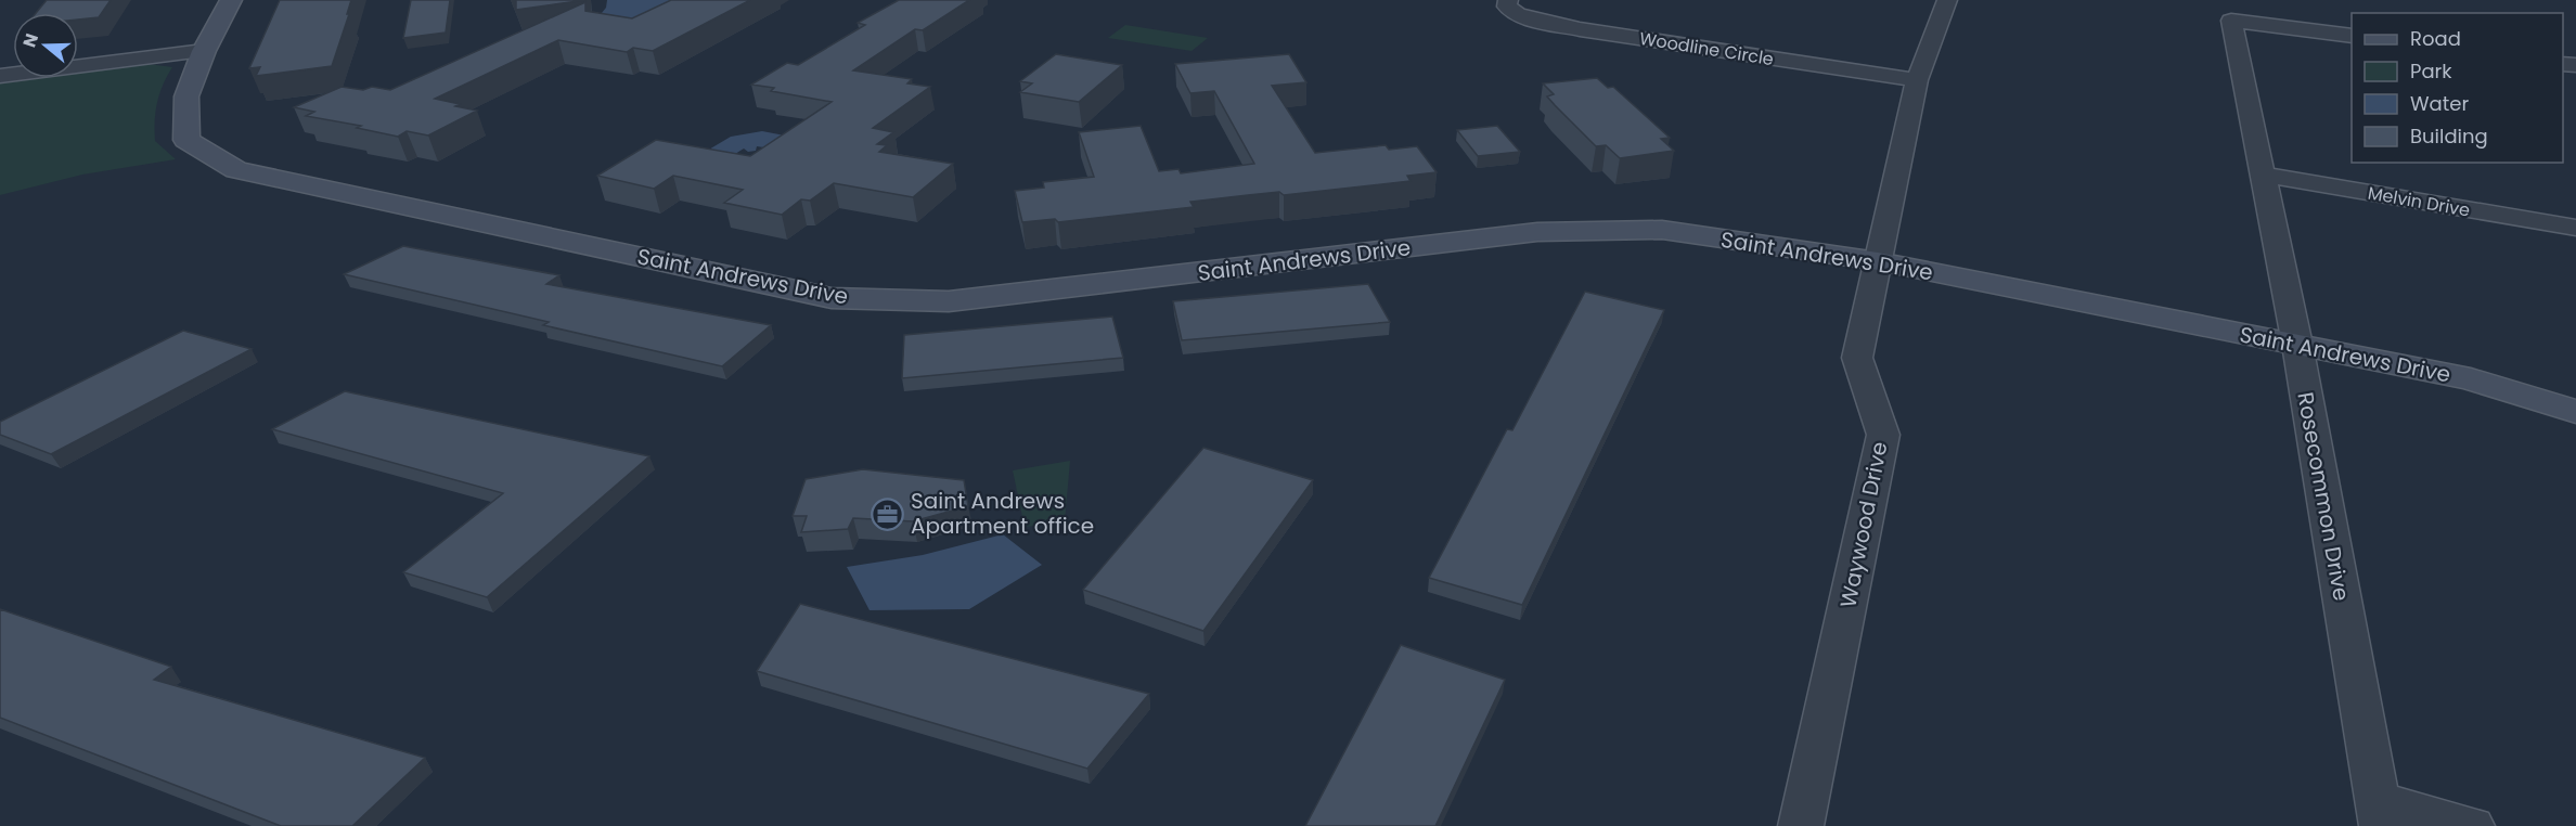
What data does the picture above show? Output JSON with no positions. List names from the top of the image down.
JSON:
{
  "streets": {
    "street": [
      "Woodline Circle",
      "Melvin Drive",
      "Saint Andrews Drive",
      "Rosecommon Drive",
      "Waywood Drive"
    ]
  },
  "crossings": [
    ["Woodline Circle", "Waywood Drive"],
    ["Melvin Drive", "Rosecommon Drive"],
    ["Saint Andrews Drive", "Rosecommon Drive"],
    ["Saint Andrews Drive", "Waywood Drive"]
  ],
  "places": {
    "office": ["Saint Andrews Apartment office"]
  },
  "legend": [
    "Road",
    "Park",
    "Water",
    "Building"
  ],
  "north": "left"
}
